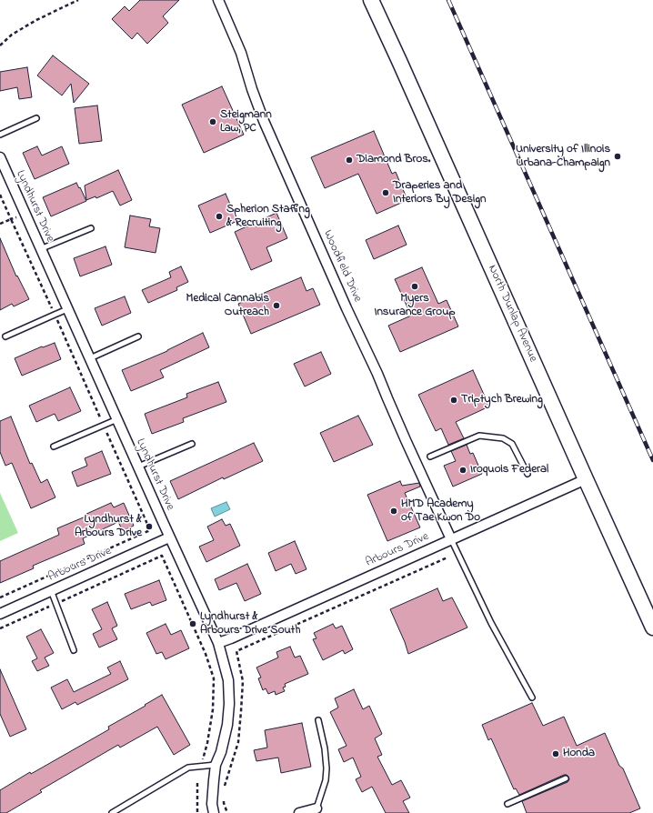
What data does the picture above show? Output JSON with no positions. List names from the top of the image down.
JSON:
{
  "streets": {
    "main road": ["North Dunlap Avenue"],
    "street": ["Lyndhurst Drive", "Woodfield Drive", "Arbours Drive"]
  },
  "crossings": [
    ["Lyndhurst Drive", "Arbours Drive"],
    ["Woodfield Drive", "Arbours Drive"],
    ["North Dunlap Avenue", "Arbours Drive"]
  ],
  "places": [
    "Steigmann Law, PC",
    "University of Illinois Urbana-Champaign",
    "Diamond Bros.",
    "Draperies and Interiors By Design",
    "Spherion Staffing & Recruiting",
    "Myers Insurance Group",
    "Medical Cannabis Outreach",
    "Triptych Brewing",
    "Iroquois Federal",
    "HMD Academy of Tae Kwon Do",
    "Lyndhurst & Arbours Drive",
    "Lyndhurst & Arbours Drive South",
    "Honda"
  ]
}
